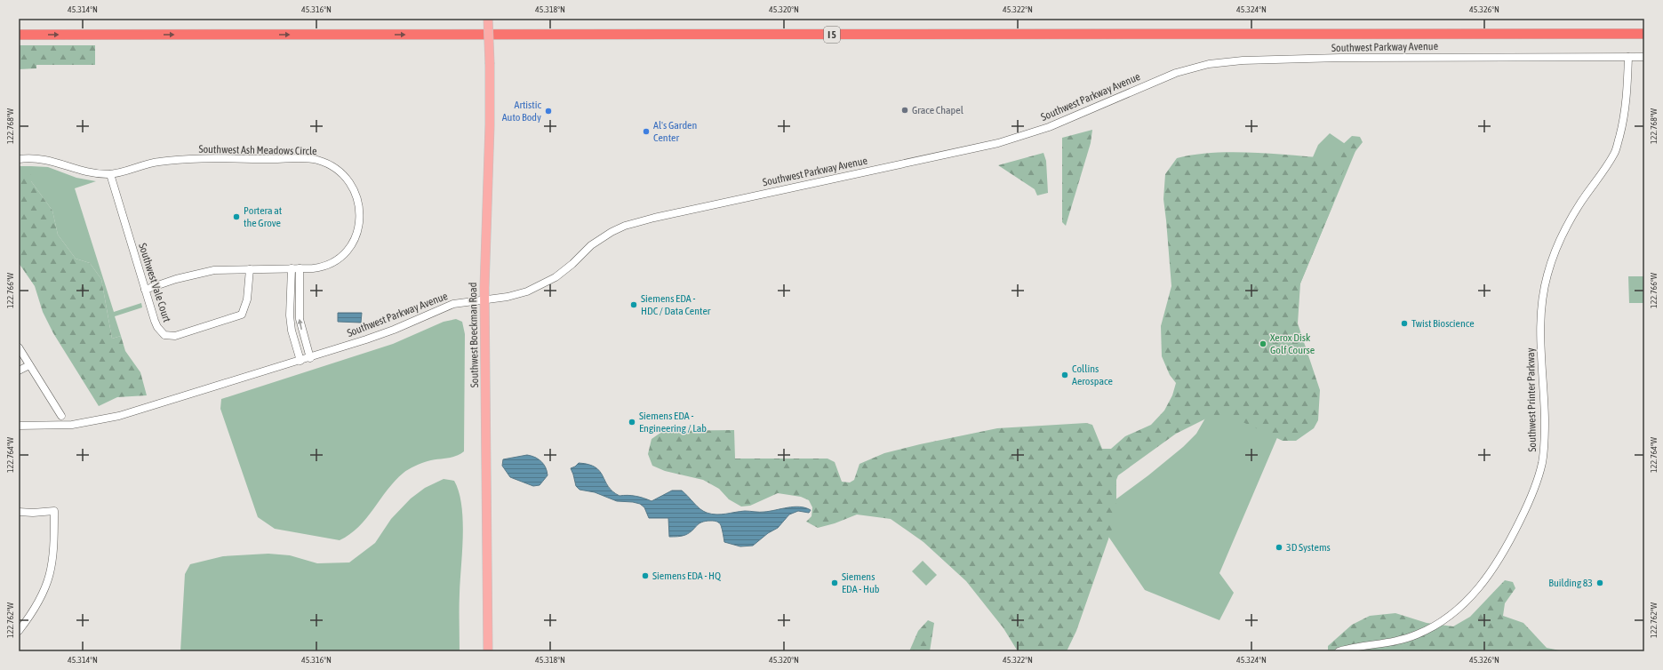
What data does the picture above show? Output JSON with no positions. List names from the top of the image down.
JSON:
{
  "streets": {
    "highway": ["I 5"],
    "main road": ["Southwest Boeckman Road"],
    "street": [
      "Southwest Parkway Avenue",
      "Southwest Ash Meadows Circle",
      "Southwest Vale Court",
      "Southwest Printer Parkway"
    ]
  },
  "crossings": [
    ["Southwest Parkway Avenue", "Southwest Boeckman Road"],
    ["Southwest Parkway Avenue", "Southwest Printer Parkway"],
    ["Southwest Ash Meadows Circle", "Southwest Vale Court"]
  ],
  "places": [
    "Grace Chapel",
    "Artistic Auto Body",
    "Al's Garden Center",
    "Portera at the Grove",
    "Siemens EDA - HDC / Data Center",
    "Twist Bioscience",
    "Xerox Disk Golf Course",
    "Collins Aerospace",
    "Siemens EDA - Engineering / Lab",
    "3D Systems",
    "Siemens EDA - HQ",
    "Siemens EDA - Hub",
    "Building 83"
  ],
  "coordinates": [
    "45.314°N",
    "45.316°N",
    "45.318°N",
    "45.320°N",
    "45.322°N",
    "45.324°N",
    "45.326°N",
    "122.768°W",
    "122.766°W",
    "122.764°W",
    "122.762°W"
  ]
}
